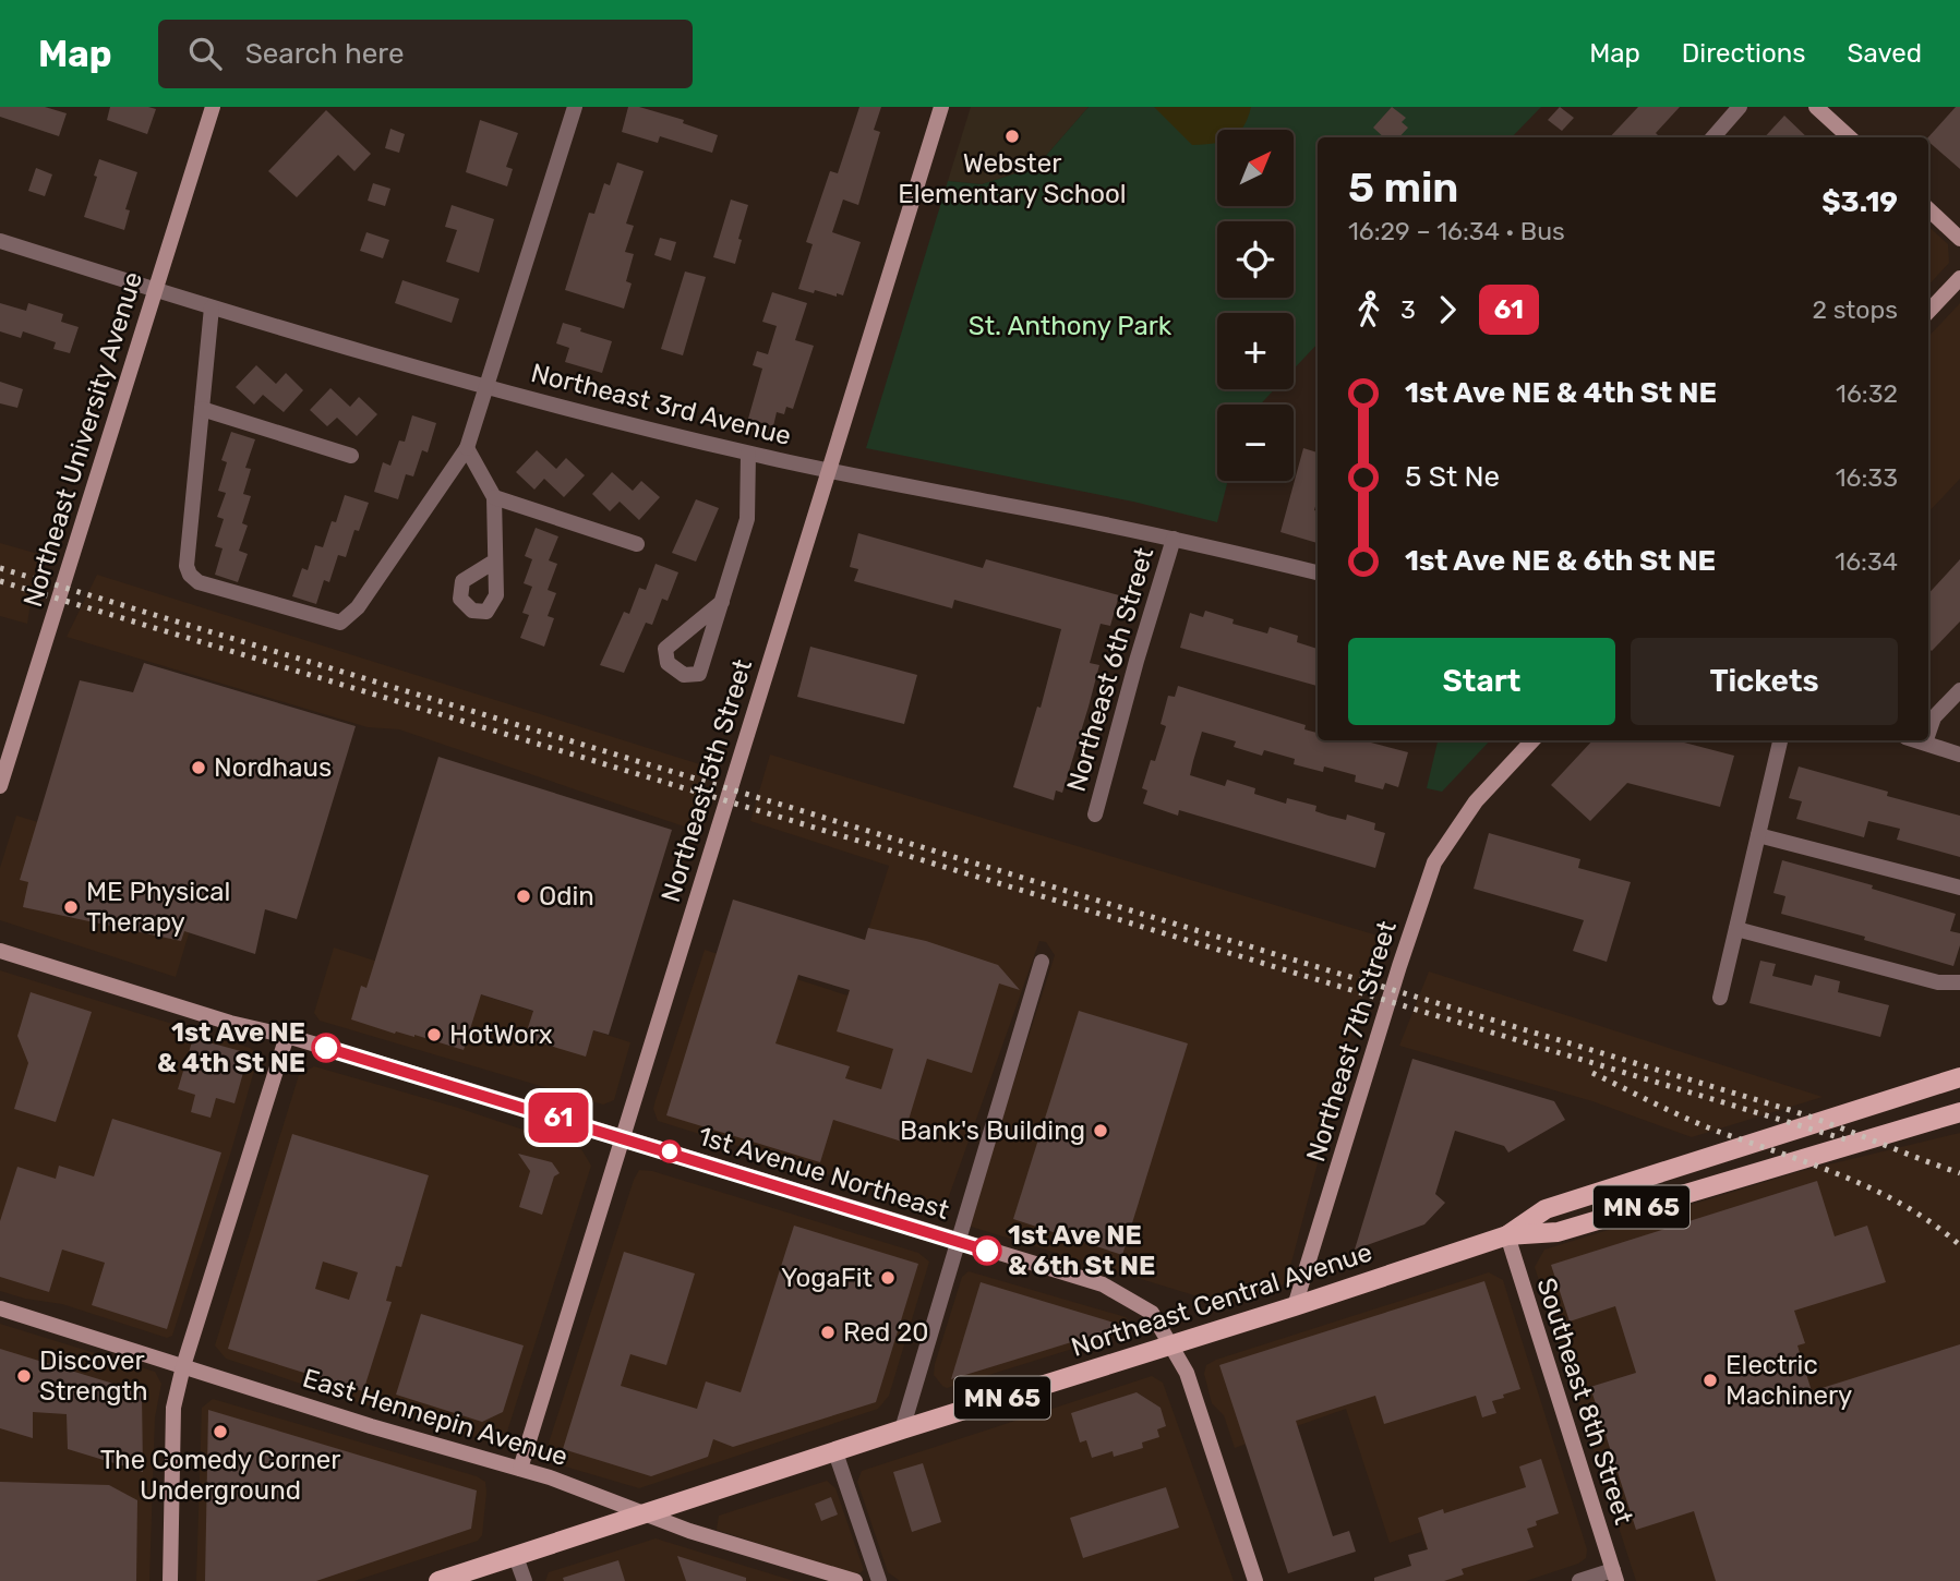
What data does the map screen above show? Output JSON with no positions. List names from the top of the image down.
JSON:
{
  "streets": {
    "main road": [
      "Northeast University Avenue",
      "Northeast 5th Street",
      "Northeast 7th Street",
      "1st Avenue Northeast",
      "MN 65",
      "Northeast Central Avenue",
      "Southeast 8th Street",
      "East Hennepin Avenue"
    ],
    "street": ["Northeast 3rd Avenue", "Northeast 6th Street"]
  },
  "crossings": [
    ["Northeast 3rd Avenue", "Northeast University Avenue"],
    ["Northeast 3rd Avenue", "Northeast 6th Street"],
    ["Northeast 3rd Avenue", "Northeast 5th Street"],
    ["Northeast 5th Street", "1st Avenue Northeast"],
    ["Northeast 5th Street", "East Hennepin Avenue"],
    ["Northeast 7th Street", "Northeast Central Avenue"],
    ["1st Avenue Northeast", "Northeast Central Avenue"],
    ["MN 65", "Northeast Central Avenue"],
    ["MN 65", "East Hennepin Avenue"],
    ["Northeast Central Avenue", "Southeast 8th Street"],
    ["Northeast Central Avenue", "East Hennepin Avenue"]
  ],
  "parks": ["St. Anthony Park"],
  "places": [
    "Webster Elementary School",
    "Nordhaus",
    "Odin",
    "ME Physical Therapy",
    "HotWorx",
    "1st Ave NE & 4th St NE",
    "Bank's Building",
    "1st Ave NE & 6th St NE",
    "YogaFit",
    "Red 20",
    "Discover Strength",
    "Electric Machinery",
    "The Comedy Corner Underground"
  ],
  "lines": ["bus line 61"],
  "north": "top right",
  "page": {
    "header": "Map",
    "search": "Search here",
    "nav": ["Map", "Directions", "Saved"],
    "on_map": "61",
    "map_buttons": ["+", "−"],
    "heading": ["5 min", "16:29 – 16:34 · Bus", "$3.19"],
    "legs": ["3", "61", "2 stops"],
    "list": [
      {
        "name": "1st Ave NE & 4th St NE",
        "value": "16:32"
      },
      {
        "name": "5 St Ne",
        "value": "16:33"
      },
      {
        "name": "1st Ave NE & 6th St NE",
        "value": "16:34"
      }
    ],
    "buttons": ["Start", "Tickets"]
  }
}
